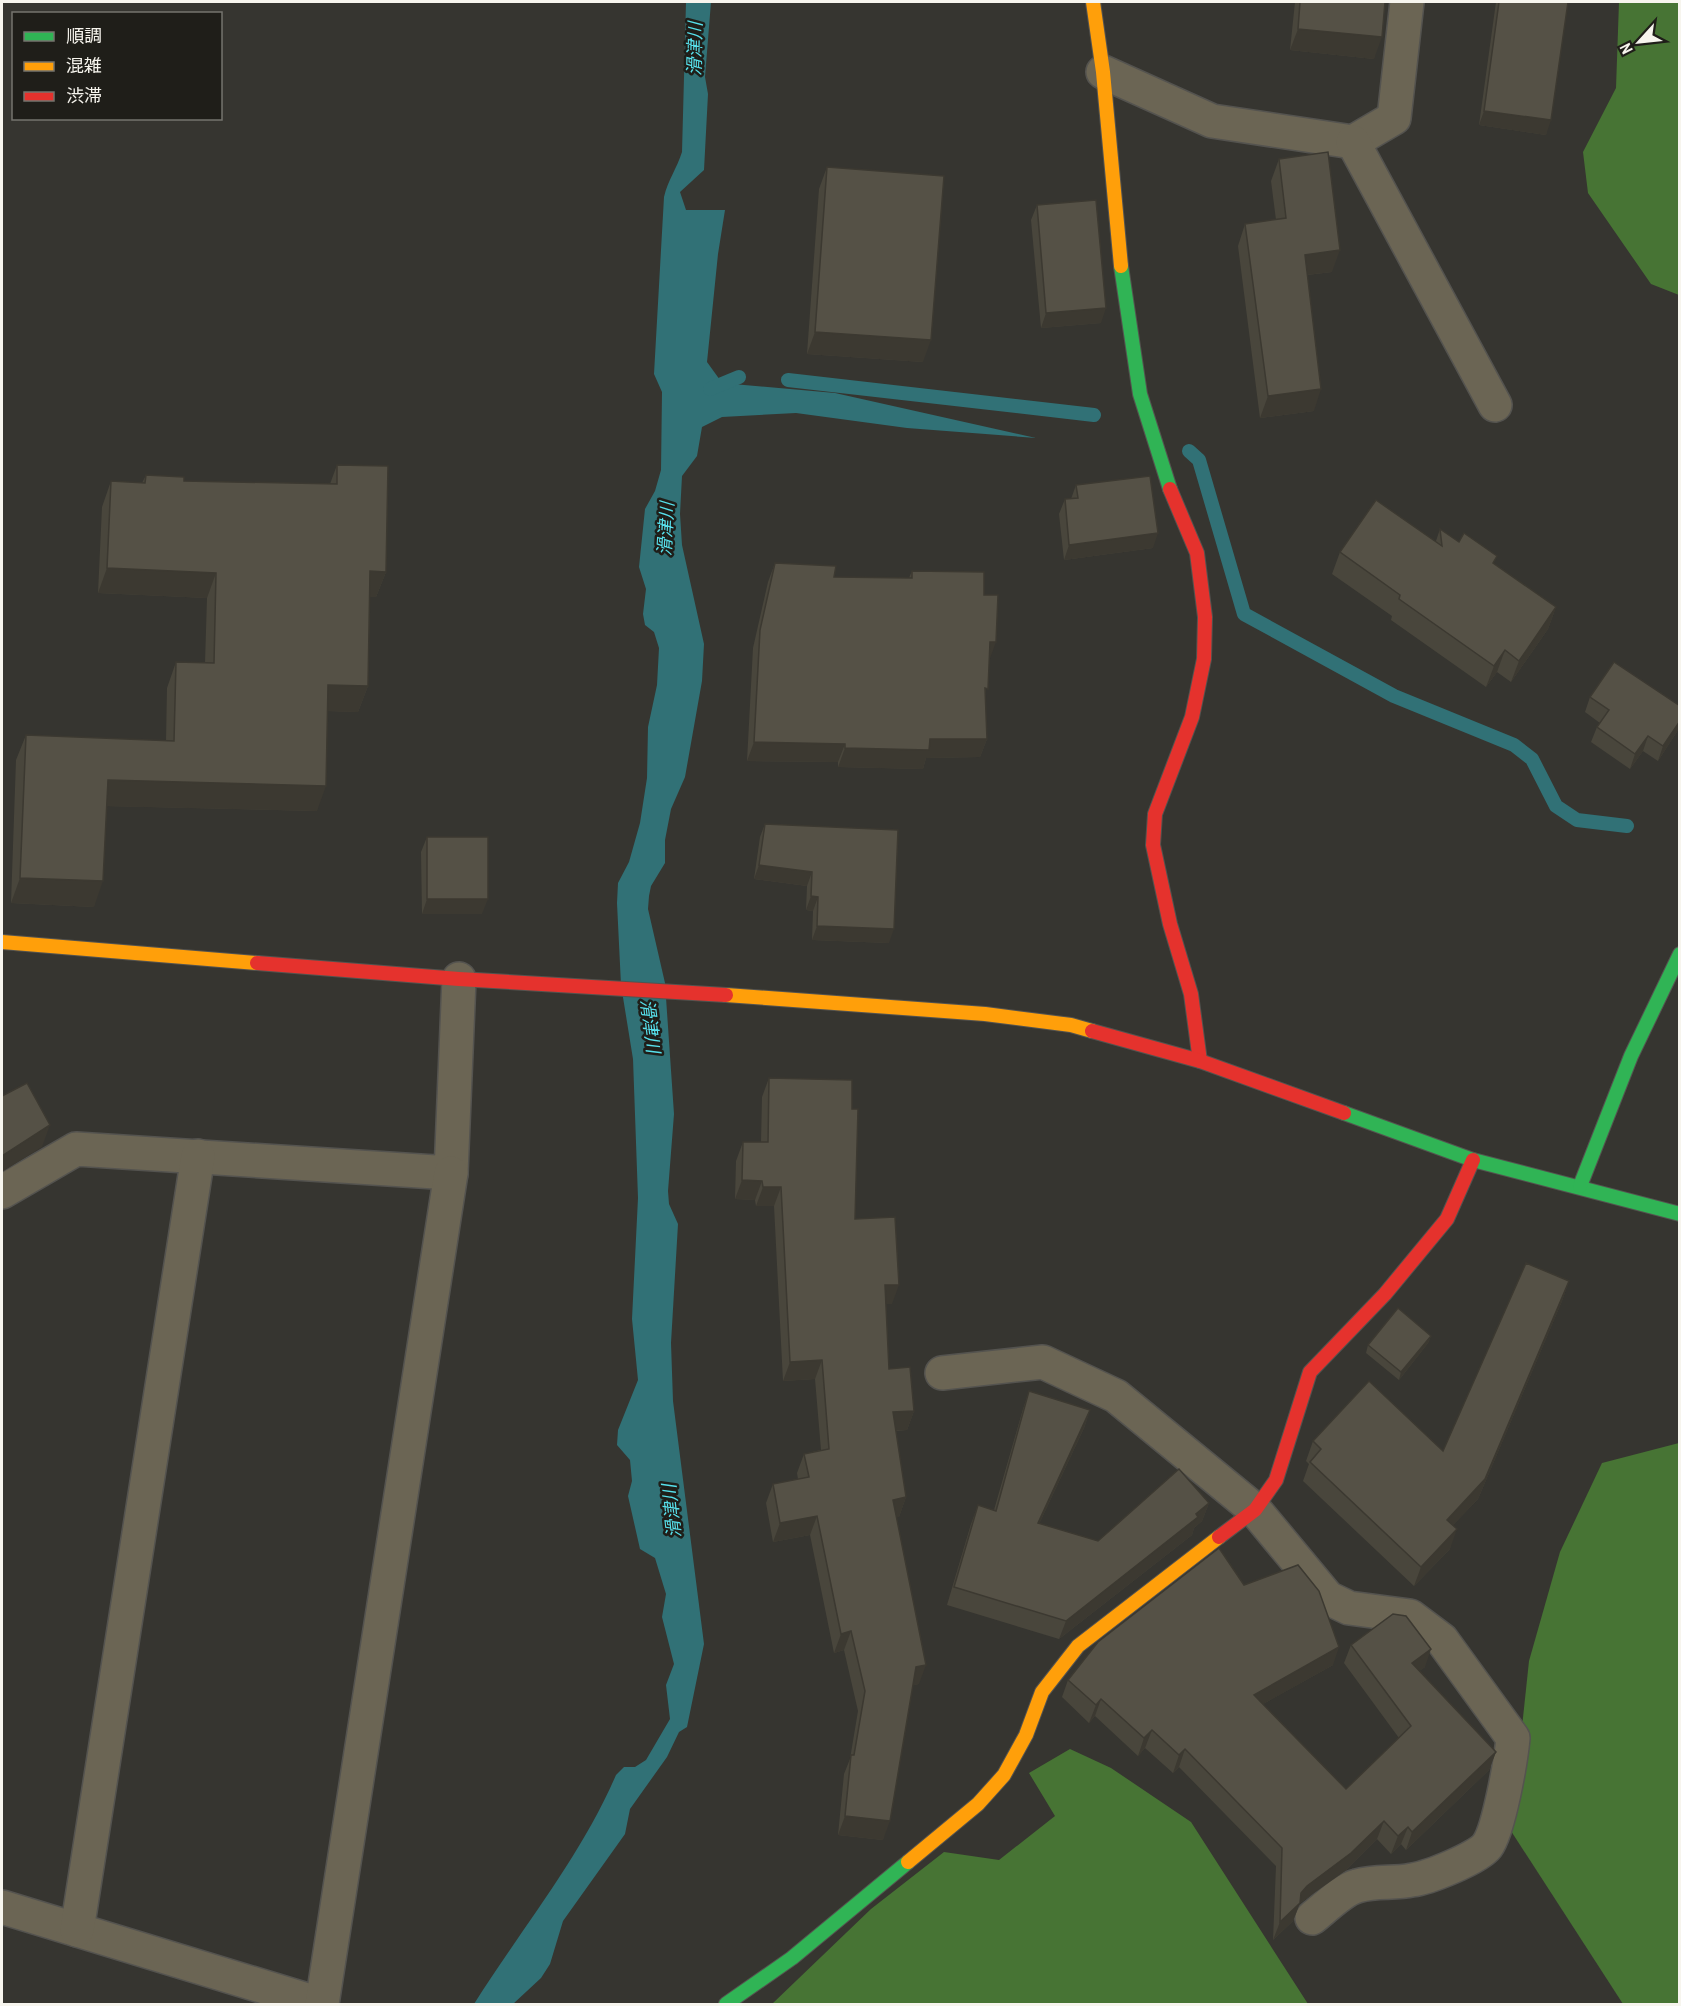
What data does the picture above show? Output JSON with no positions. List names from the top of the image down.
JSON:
{
  "water": ["滑津川"],
  "legend": ["順調", "混雑", "渋滞"],
  "north": "bottom left"
}
